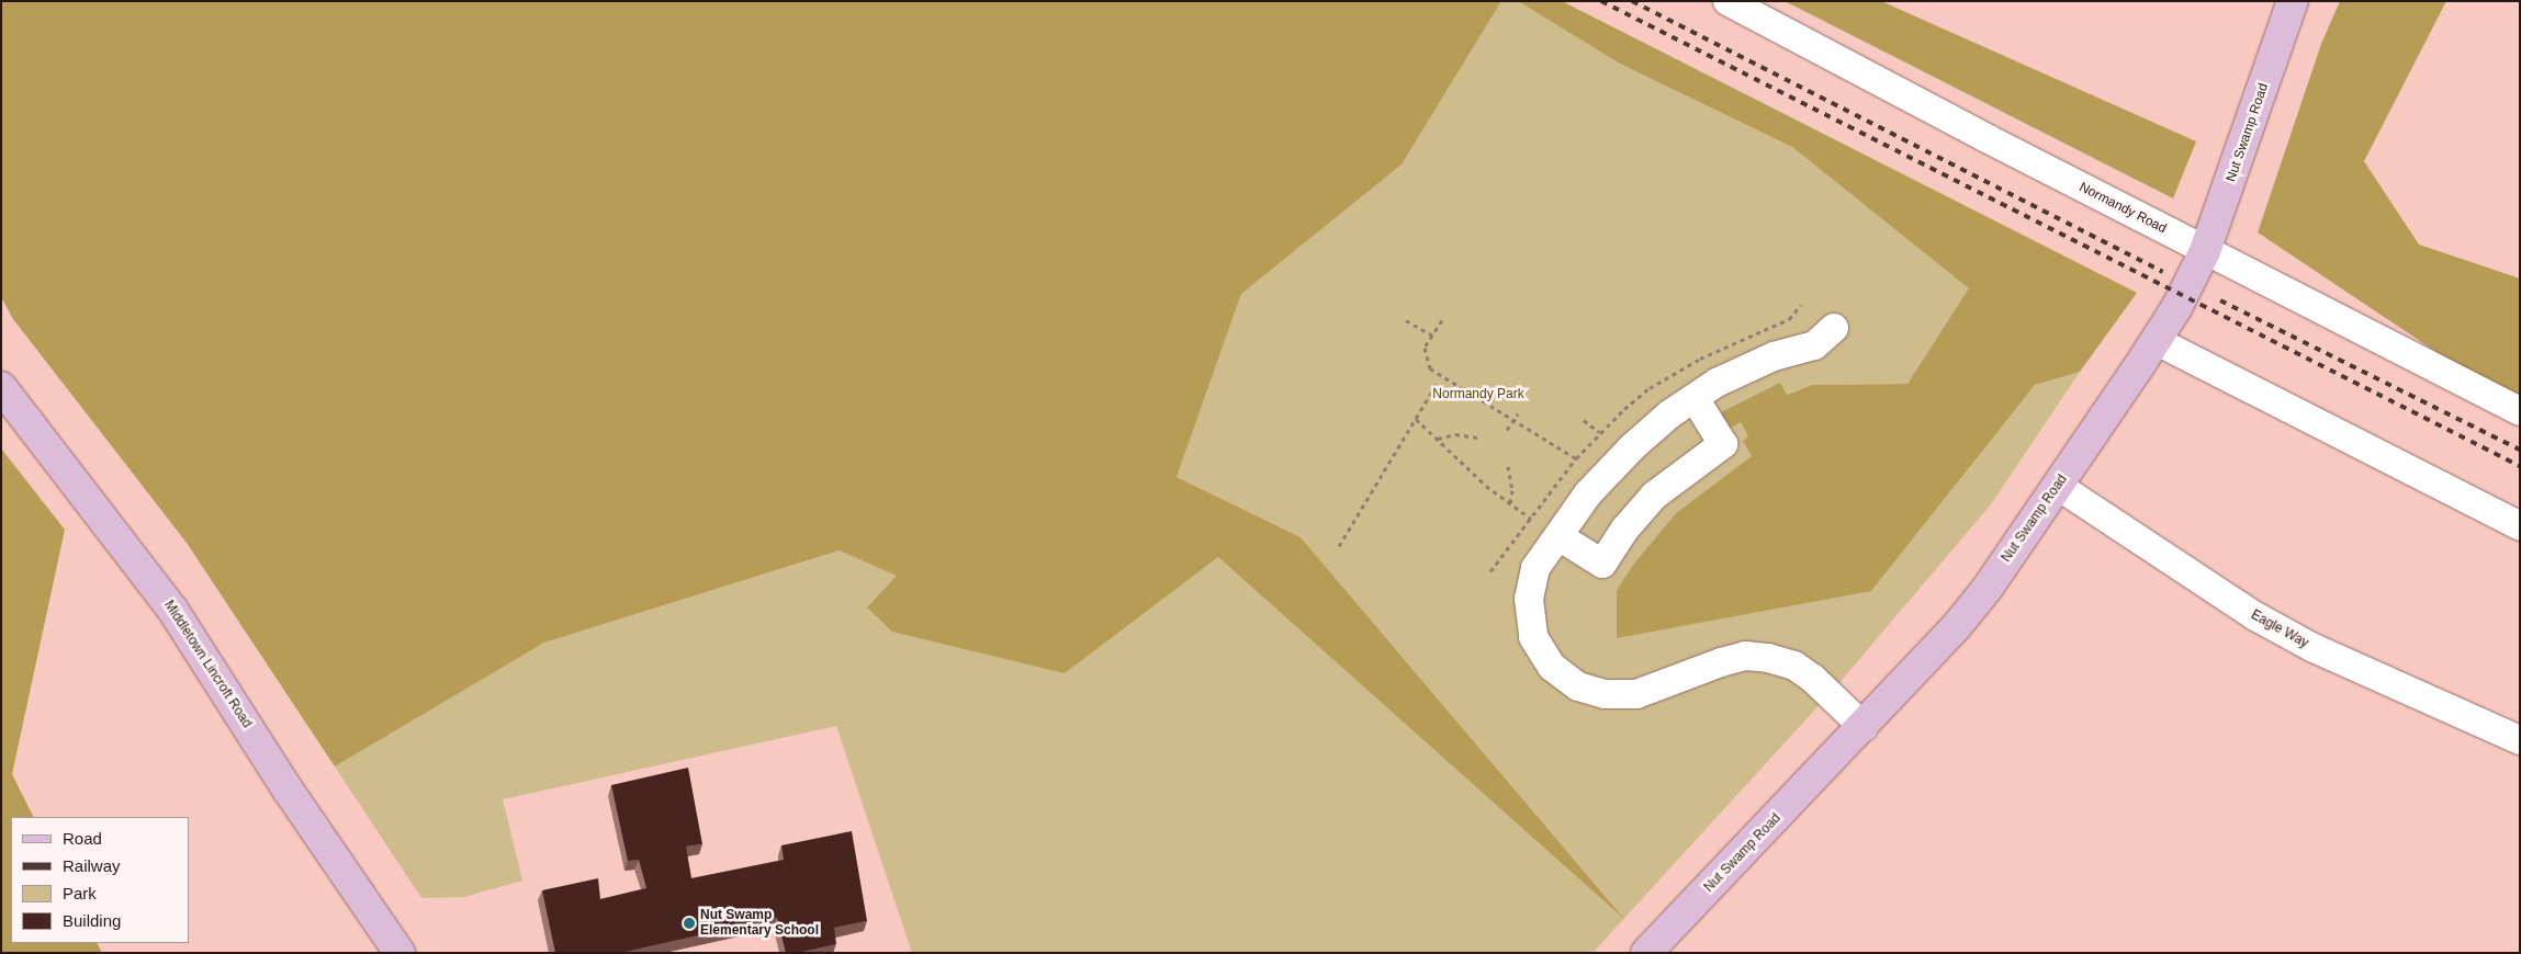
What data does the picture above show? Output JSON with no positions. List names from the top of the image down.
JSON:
{
  "streets": {
    "main road": ["Nut Swamp Road", "Middletown Lincroft Road"],
    "street": ["Normandy Road", "Eagle Way"]
  },
  "crossings": [
    ["Nut Swamp Road", "Normandy Road"],
    ["Nut Swamp Road", "Eagle Way"]
  ],
  "parks": ["Normandy Park"],
  "places": ["Nut Swamp Elementary School"],
  "legend": [
    "Road",
    "Railway",
    "Park",
    "Building"
  ]
}
